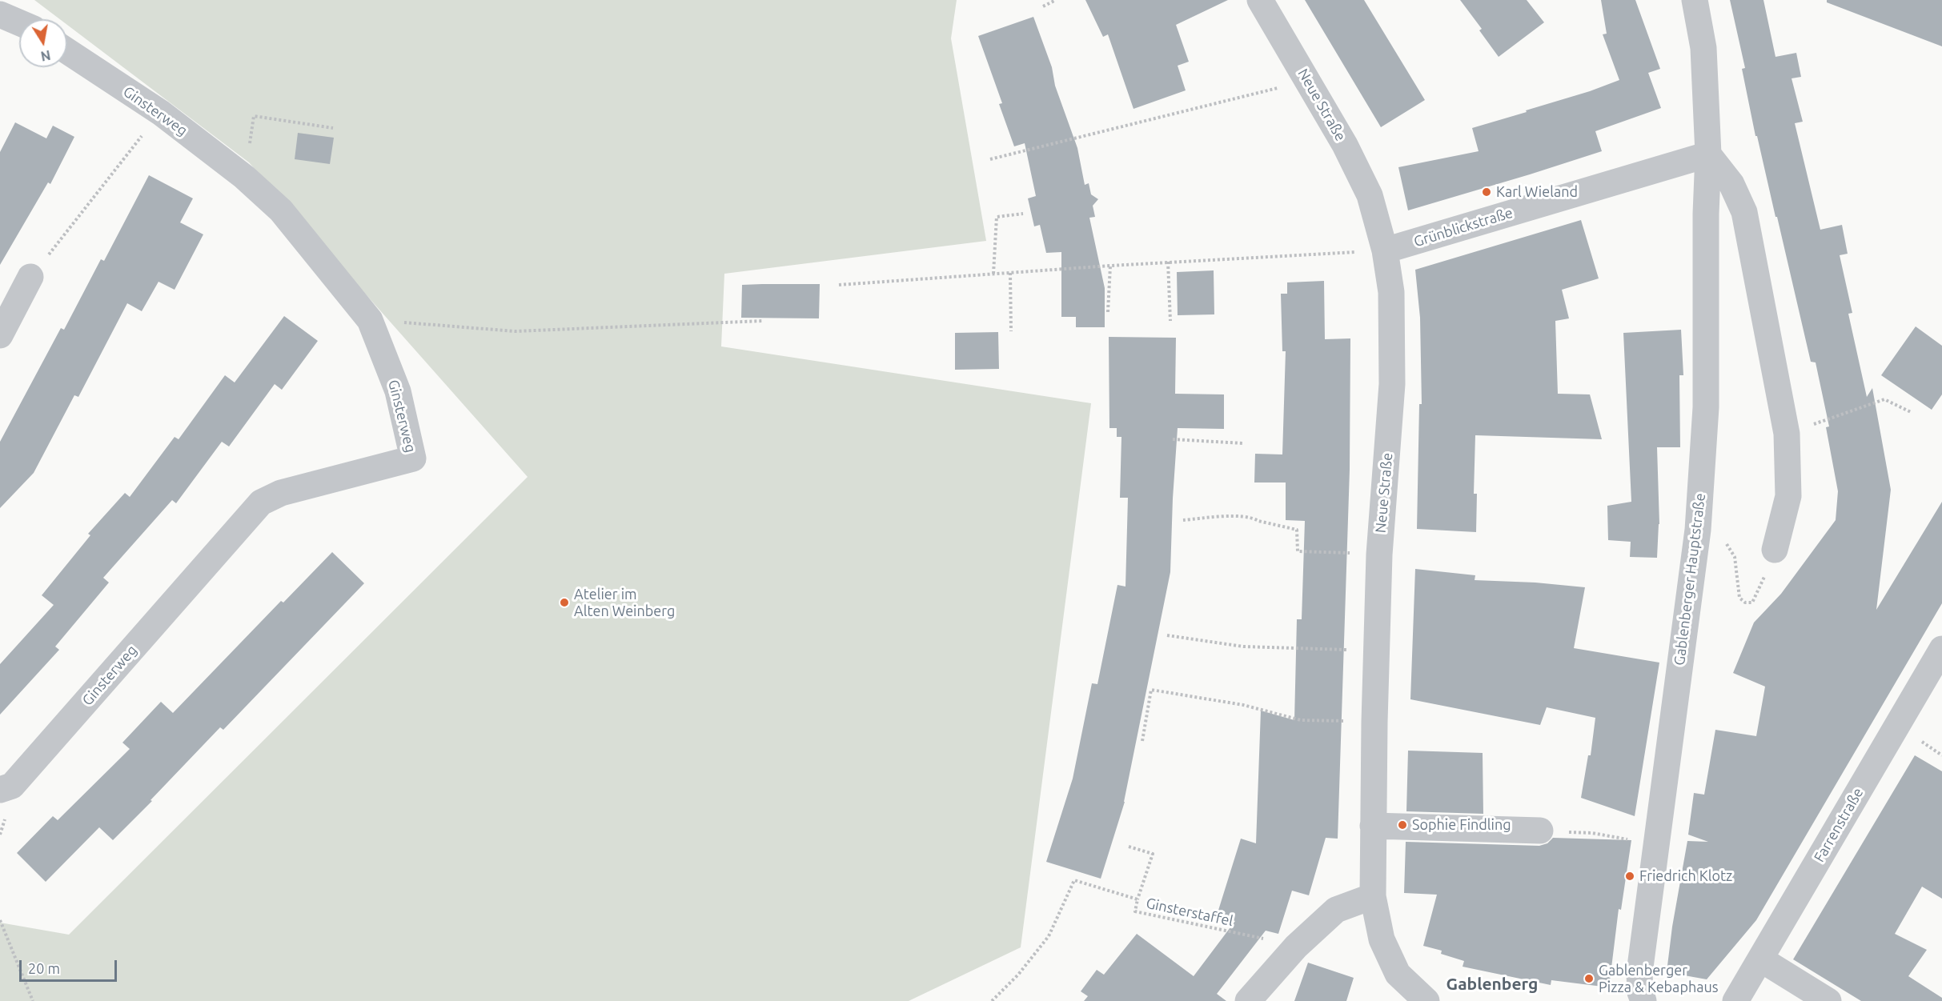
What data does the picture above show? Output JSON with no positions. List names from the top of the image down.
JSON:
{
  "streets": {
    "street": [
      "Neue Straße",
      "Ginsterweg",
      "Grünblickstraße",
      "Gablenberger Hauptstraße",
      "Farrenstraße"
    ],
    "path": ["Ginsterstaffel"]
  },
  "crossings": [
    ["Neue Straße", "Grünblickstraße"],
    ["Grünblickstraße", "Gablenberger Hauptstraße"]
  ],
  "districts": ["Gablenberg"],
  "places": [
    "Karl Wieland",
    "Atelier im Alten Weinberg",
    "Sophie Findling",
    "Friedrich Klotz",
    "Gablenberger Pizza & Kebaphaus"
  ],
  "scale_bar": "20 m",
  "north": "bottom"
}
